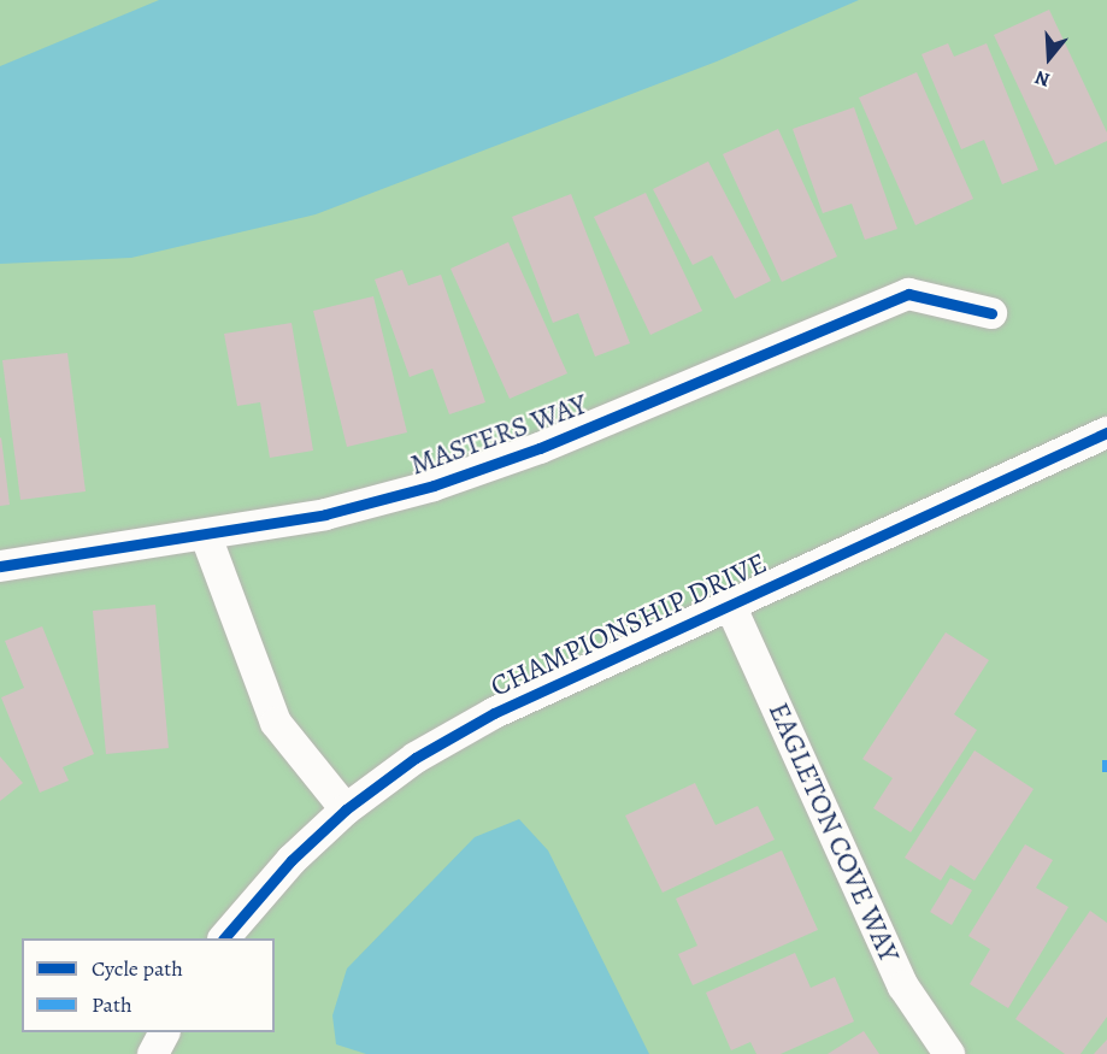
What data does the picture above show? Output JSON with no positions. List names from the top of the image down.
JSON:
{
  "streets": {
    "street": ["MASTERS WAY", "CHAMPIONSHIP DRIVE", "EAGLETON COVE WAY"]
  },
  "crossings": [
    ["CHAMPIONSHIP DRIVE", "EAGLETON COVE WAY"]
  ],
  "legend": ["Cycle path", "Path"],
  "north": "bottom"
}
